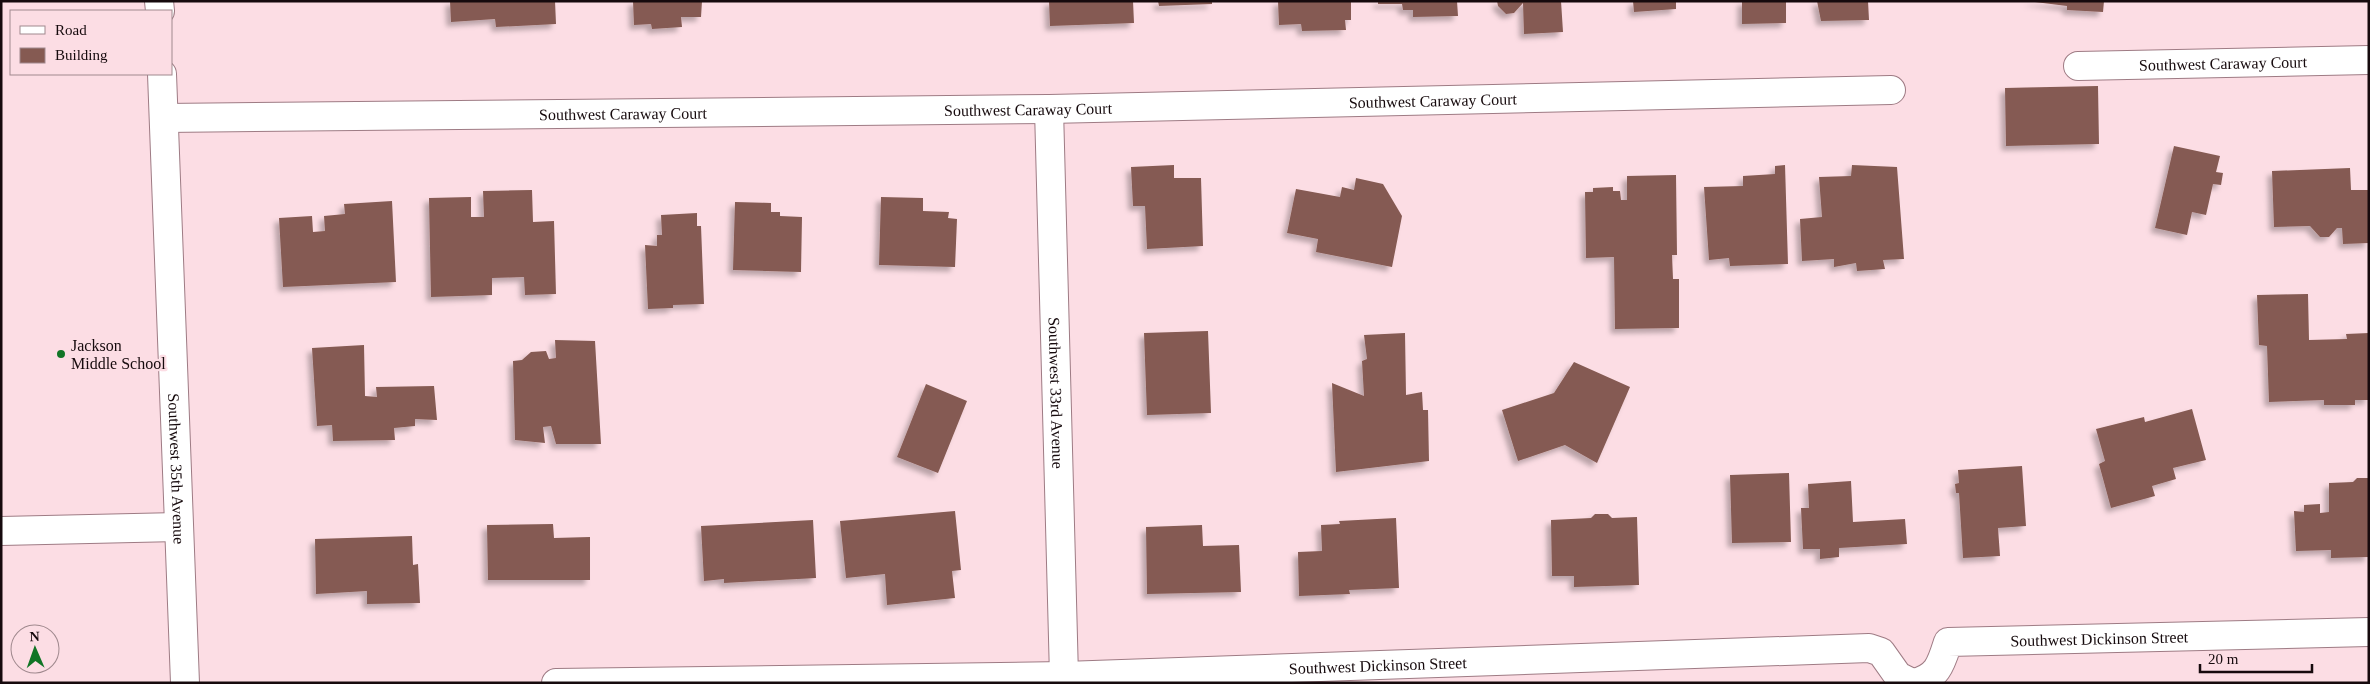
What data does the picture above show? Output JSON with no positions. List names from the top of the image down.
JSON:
{
  "streets": {
    "street": [
      "Southwest Caraway Court",
      "Southwest 33rd Avenue",
      "Southwest 35th Avenue",
      "Southwest Dickinson Street"
    ]
  },
  "crossings": [
    ["Southwest Caraway Court", "Southwest 33rd Avenue"],
    ["Southwest Caraway Court", "Southwest 35th Avenue"],
    ["Southwest 33rd Avenue", "Southwest Dickinson Street"]
  ],
  "places": ["Jackson Middle School"],
  "legend": ["Road", "Building"],
  "scale_bar": "20 m",
  "north": "top"
}
